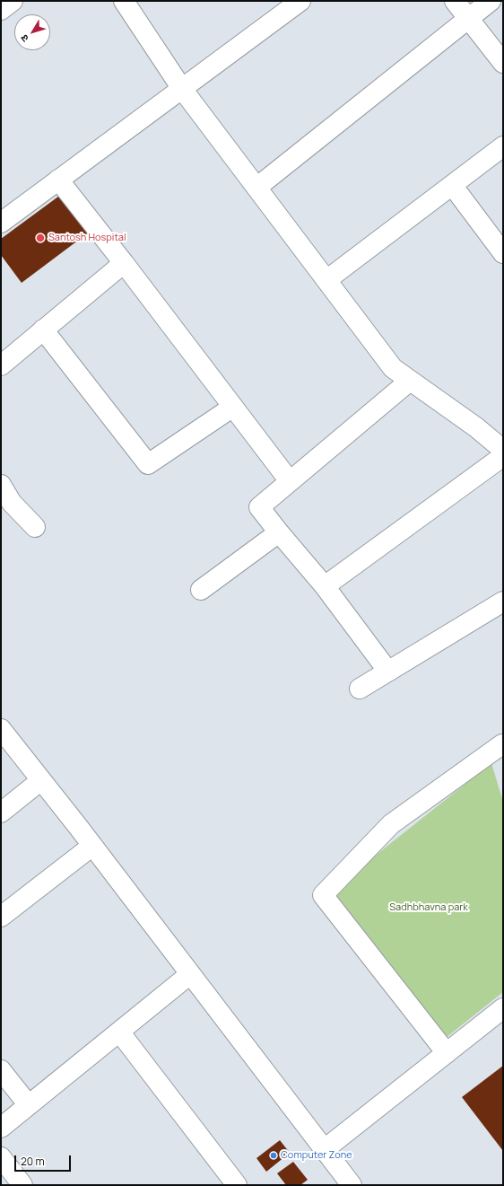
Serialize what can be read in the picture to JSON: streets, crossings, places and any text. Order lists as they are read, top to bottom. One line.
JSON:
{"parks":["Sadhbhavna park"],"places":["Santosh Hospital","Computer Zone"],"scale_bar":"20 m","north":"bottom left"}
